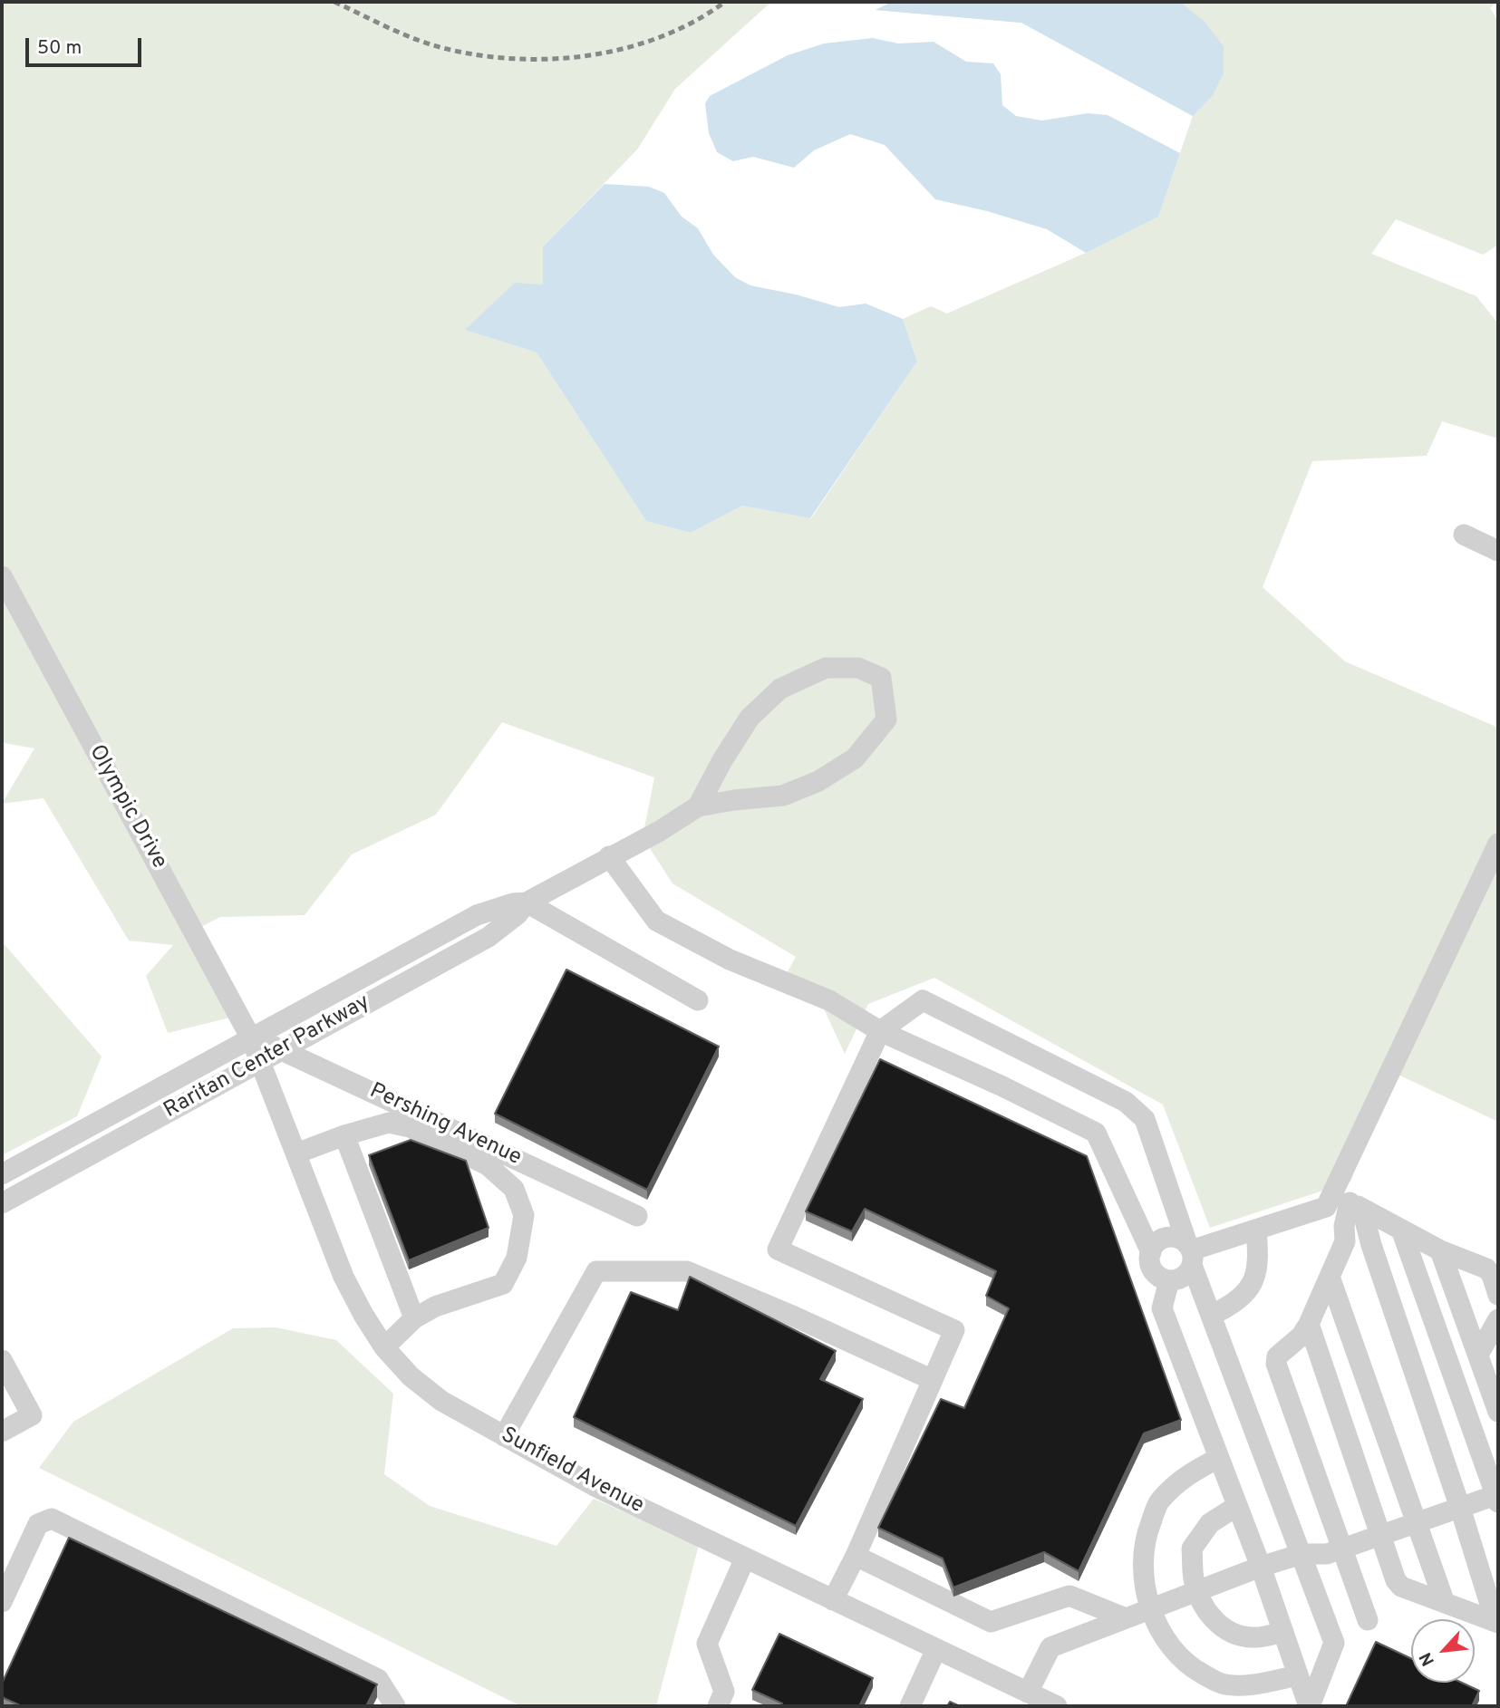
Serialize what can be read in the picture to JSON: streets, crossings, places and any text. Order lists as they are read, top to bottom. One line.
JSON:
{"streets":{"street":["Olympic Drive","Raritan Center Parkway","Pershing Avenue","Sunfield Avenue"]},"crossings":[["Olympic Drive","Raritan Center Parkway"],["Olympic Drive","Pershing Avenue"],["Olympic Drive","Sunfield Avenue"],["Raritan Center Parkway","Pershing Avenue"],["Raritan Center Parkway","Sunfield Avenue"]],"scale_bar":"50 m","north":"bottom left"}
